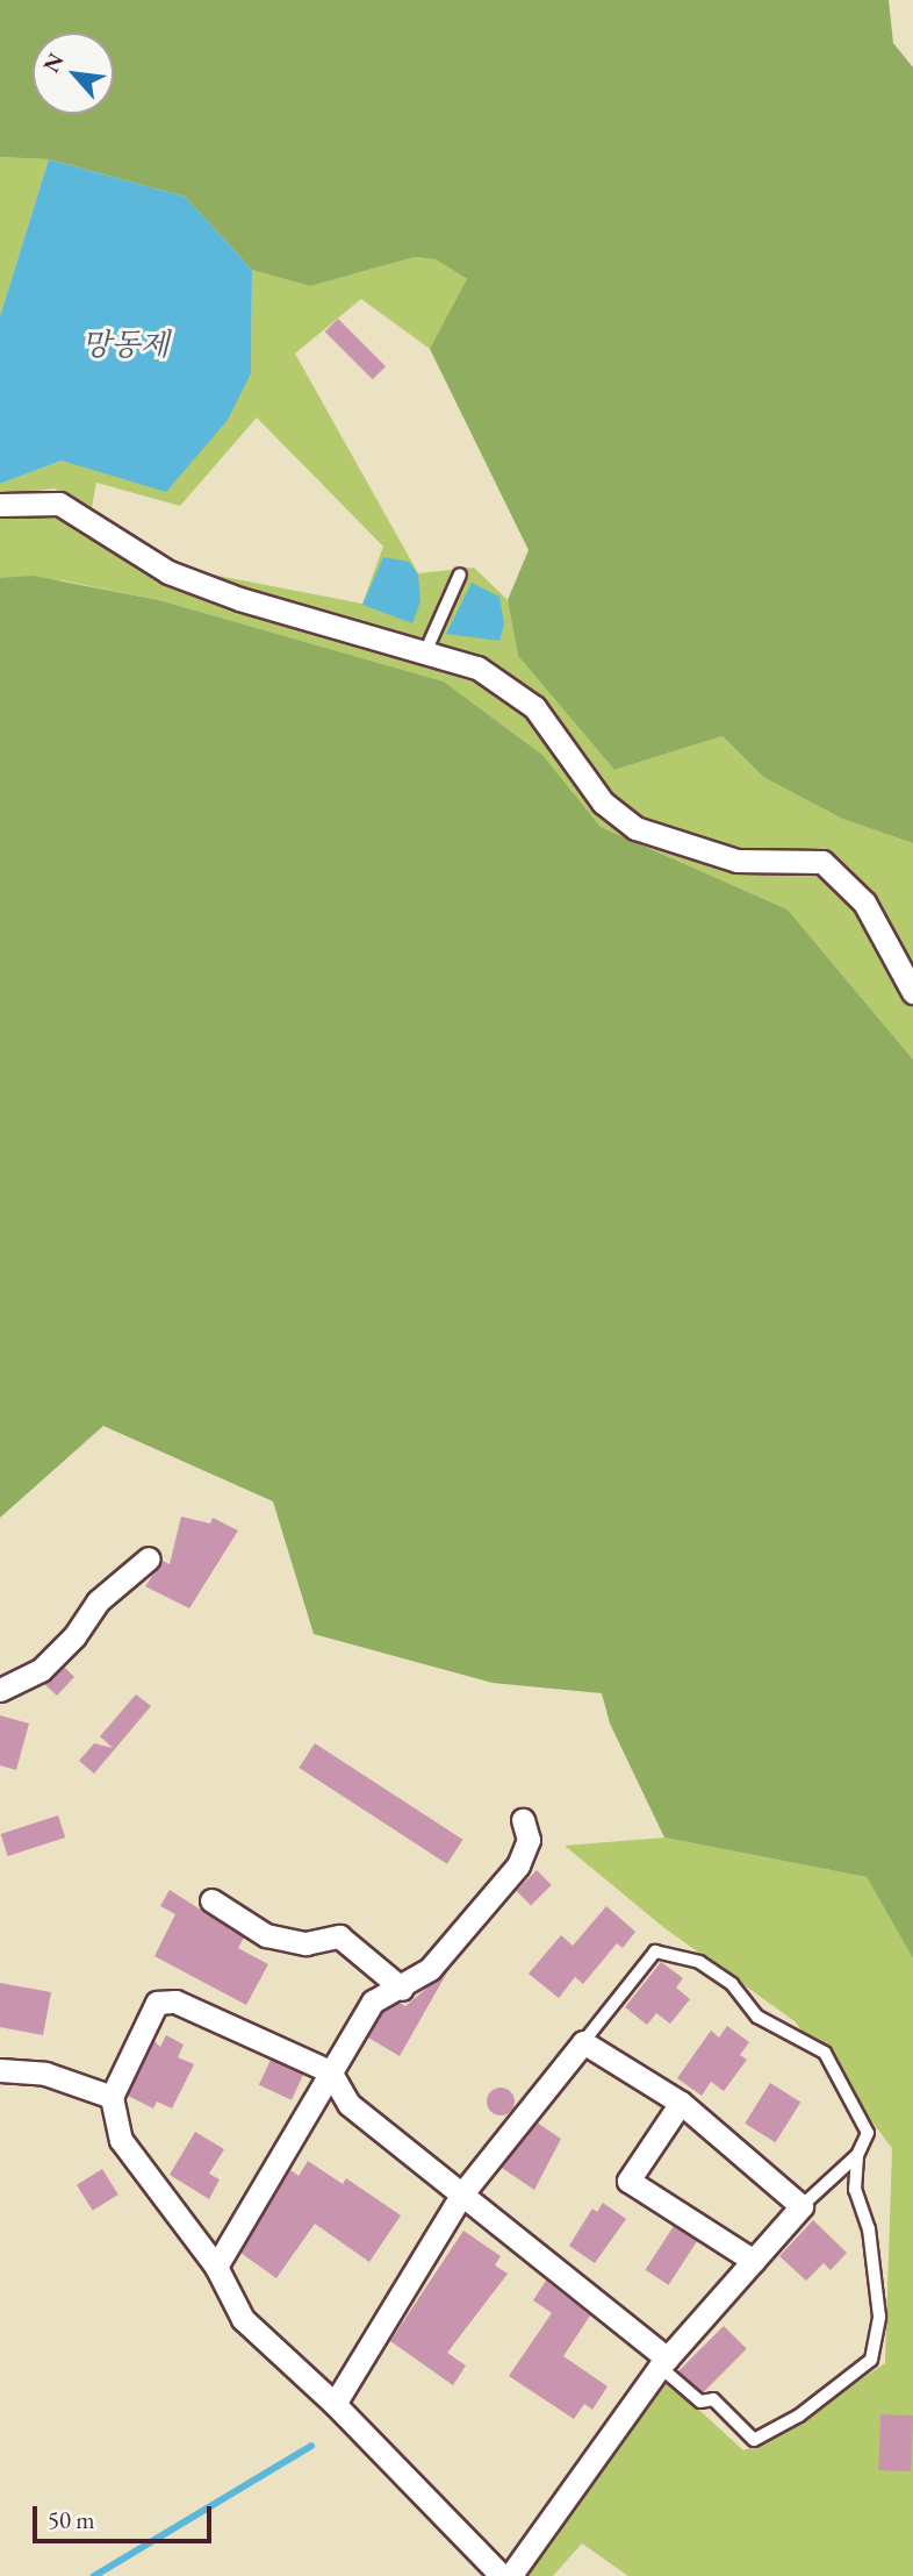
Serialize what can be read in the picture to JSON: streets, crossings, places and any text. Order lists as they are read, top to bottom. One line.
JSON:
{"water":["망동제"],"scale_bar":"50 m","north":"top left"}
